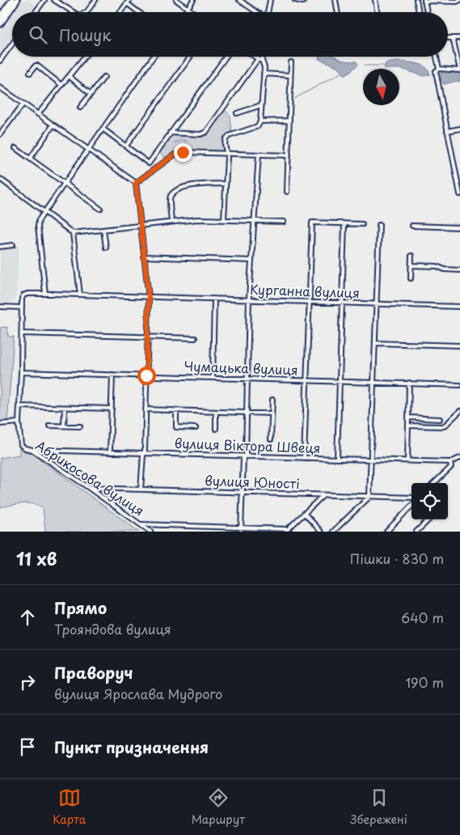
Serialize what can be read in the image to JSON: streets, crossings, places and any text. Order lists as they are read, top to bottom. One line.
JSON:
{"streets":{"street":["Курганна вулиця","Чумацька вулиця","вулиця Віктора Швеця","Абрикосова вулиця","вулиця Юності"]},"crossings":[["Курганна вулиця","Абрикосова вулиця"],["Чумацька вулиця","Абрикосова вулиця"],["вулиця Віктора Швеця","Абрикосова вулиця"],["Абрикосова вулиця","вулиця Юності"]],"north":"bottom","page":{"search":"Пошук","heading":["11 хв","Пішки · 830 m"],"list":[["Прямо","Трояндова вулиця","640 m"],["Праворуч","вулиця Ярослава Мудрого","190 m"],"Пункт призначення"],"nav":["Карта","Маршрут","Збережені"]}}
